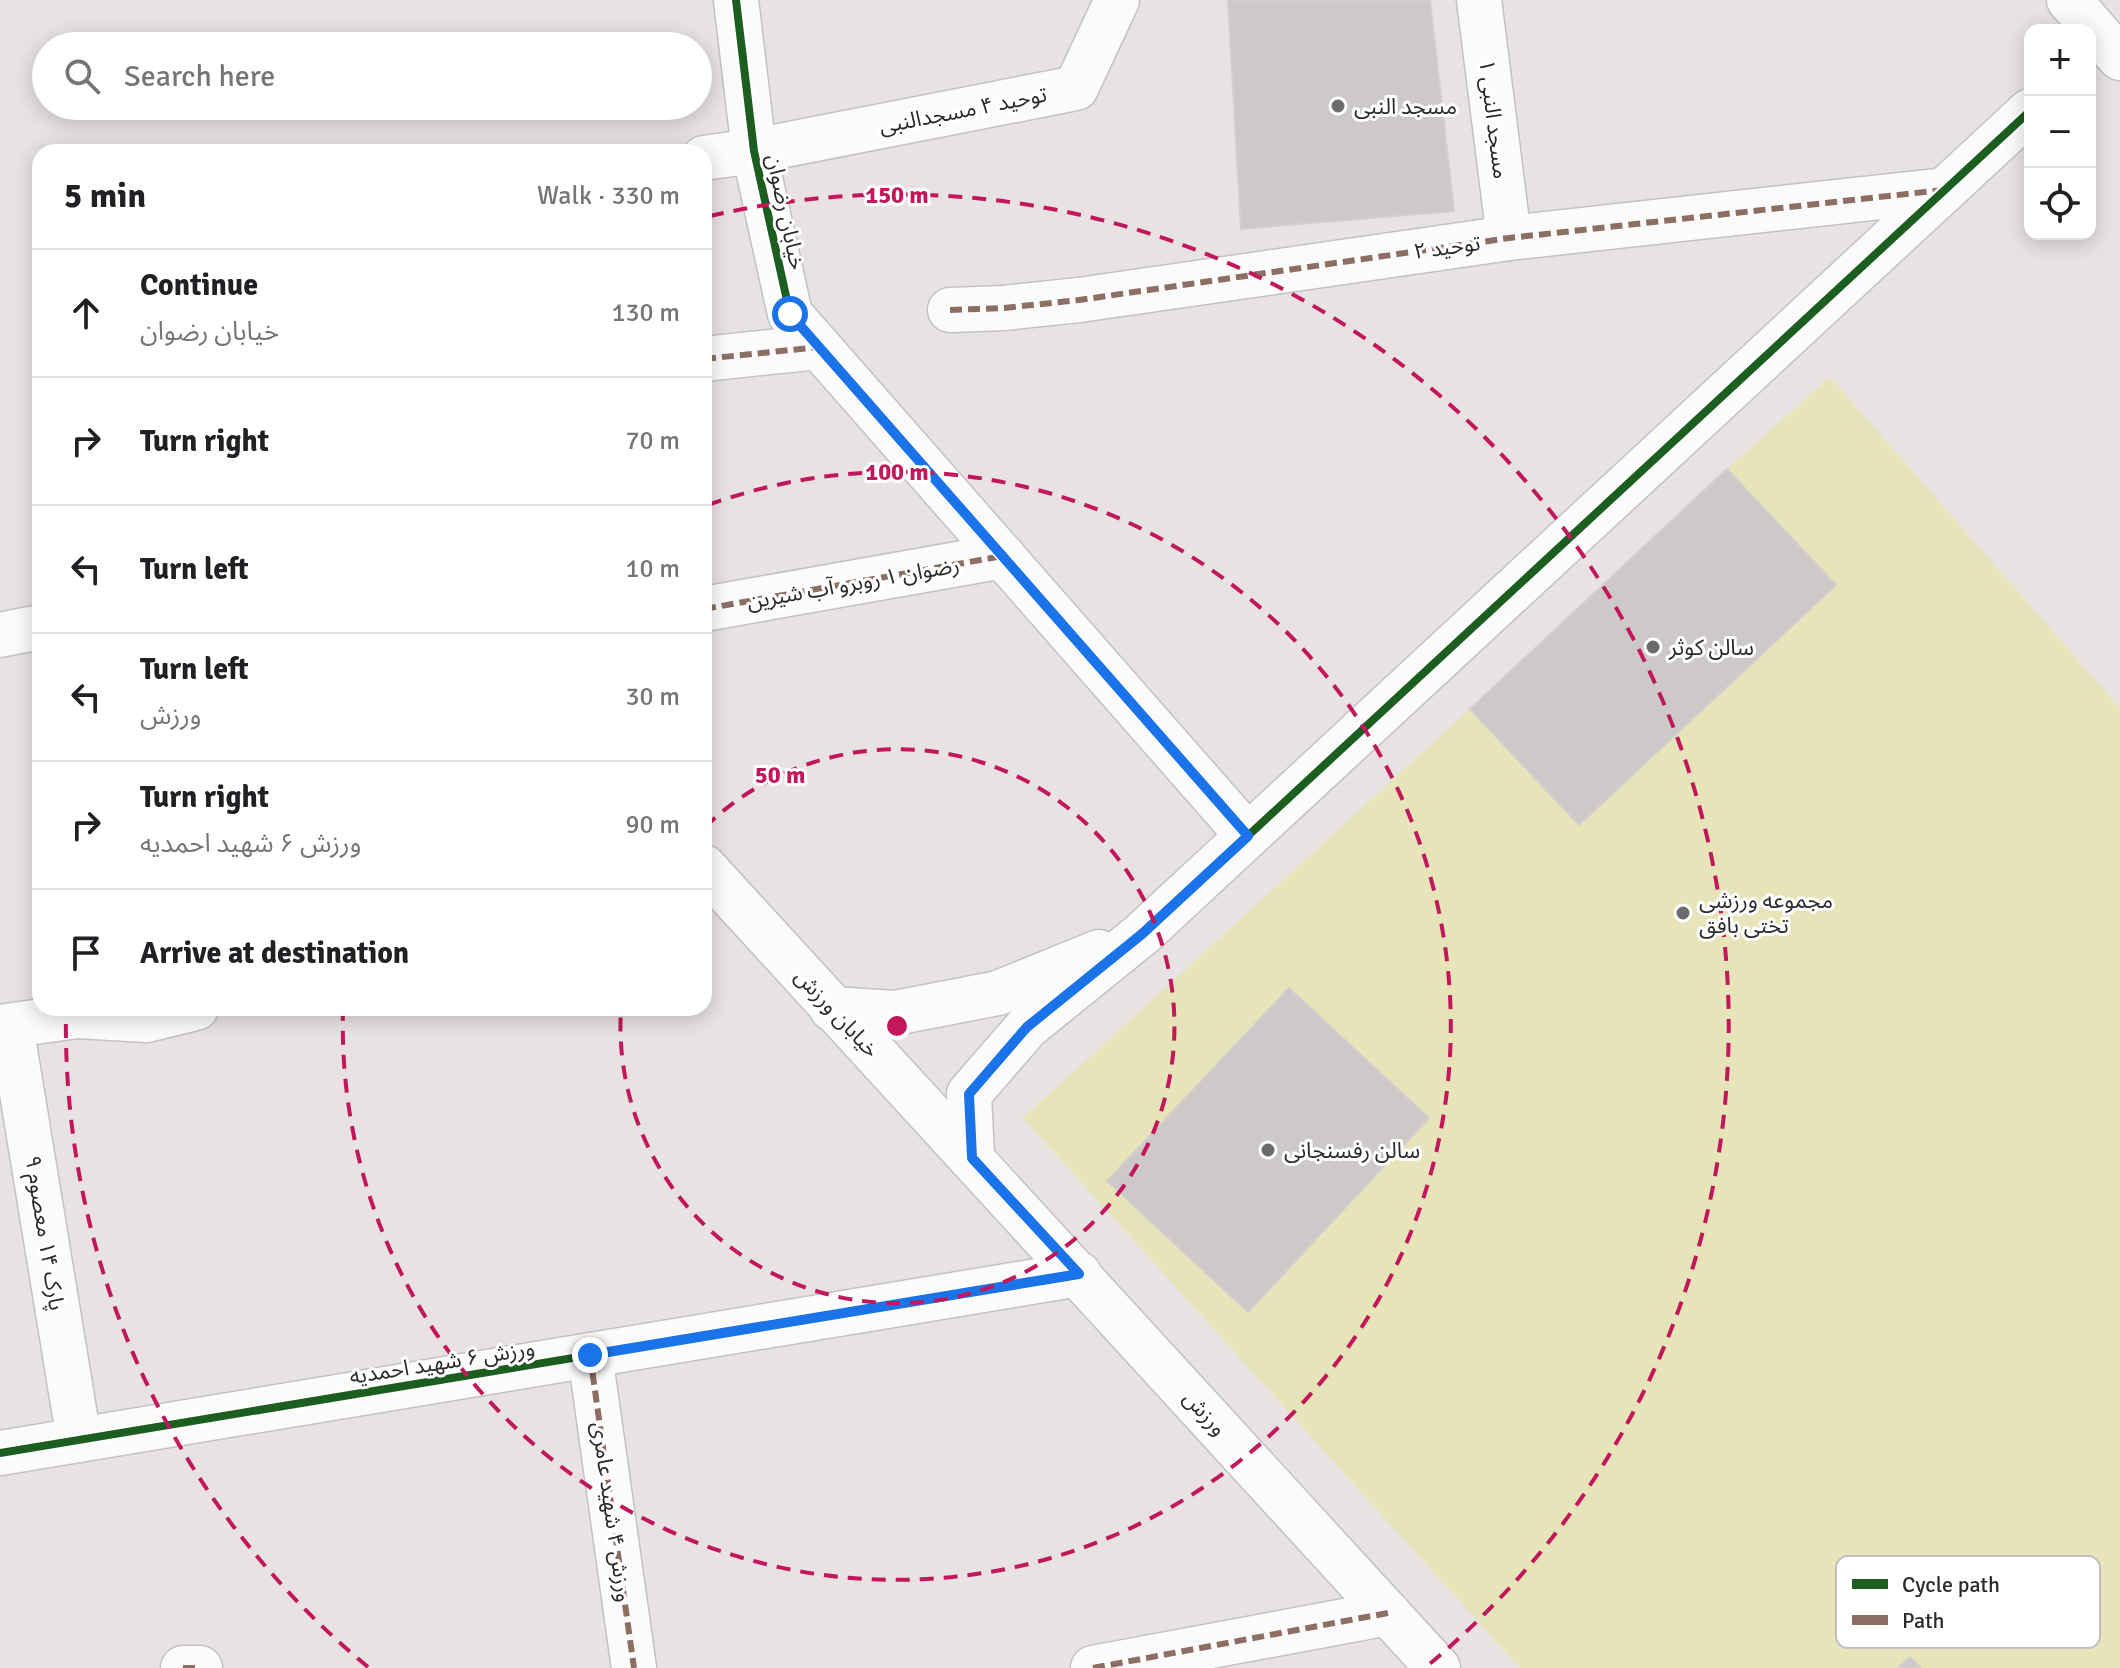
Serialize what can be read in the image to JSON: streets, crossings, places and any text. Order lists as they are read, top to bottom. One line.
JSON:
{"streets":{"street":["توحید ۴ مسجدالنبی","مسجد النبی ۱","خیابان رضوان","توحید ۲","رضوان ۱ روبرو آب شیرین","خیابان ورزش","پارک ۱۴ معصوم ۹","ورزش ۶ شهید احمدیه","ورزش","ورزش ۴ شهید عامری"]},"crossings":[["توحید ۴ مسجدالنبی","خیابان رضوان"],["مسجد النبی ۱","توحید ۲"],["خیابان رضوان","رضوان ۱ روبرو آب شیرین"],["خیابان ورزش","ورزش"],["پارک ۱۴ معصوم ۹","ورزش ۶ شهید احمدیه"],["ورزش ۶ شهید احمدیه","ورزش"],["ورزش ۶ شهید احمدیه","ورزش ۴ شهید عامری"]],"places":["مسجد النبی","سالن کوثر","مجموعه ورزشی تختی بافق","سالن رفسنجانی"],"legend":["Cycle path","Path"],"page":{"map_buttons":["+","−"],"search":"Search here","heading":["5 min","Walk · 330 m"],"list":[["Continue","خیابان رضوان","130 m"],["Turn right","70 m"],["Turn left","10 m"],["Turn left","ورزش","30 m"],["Turn right","ورزش ۶ شهید احمدیه","90 m"],"Arrive at destination"]},"rings":["150 m","100 m","50 m"]}
